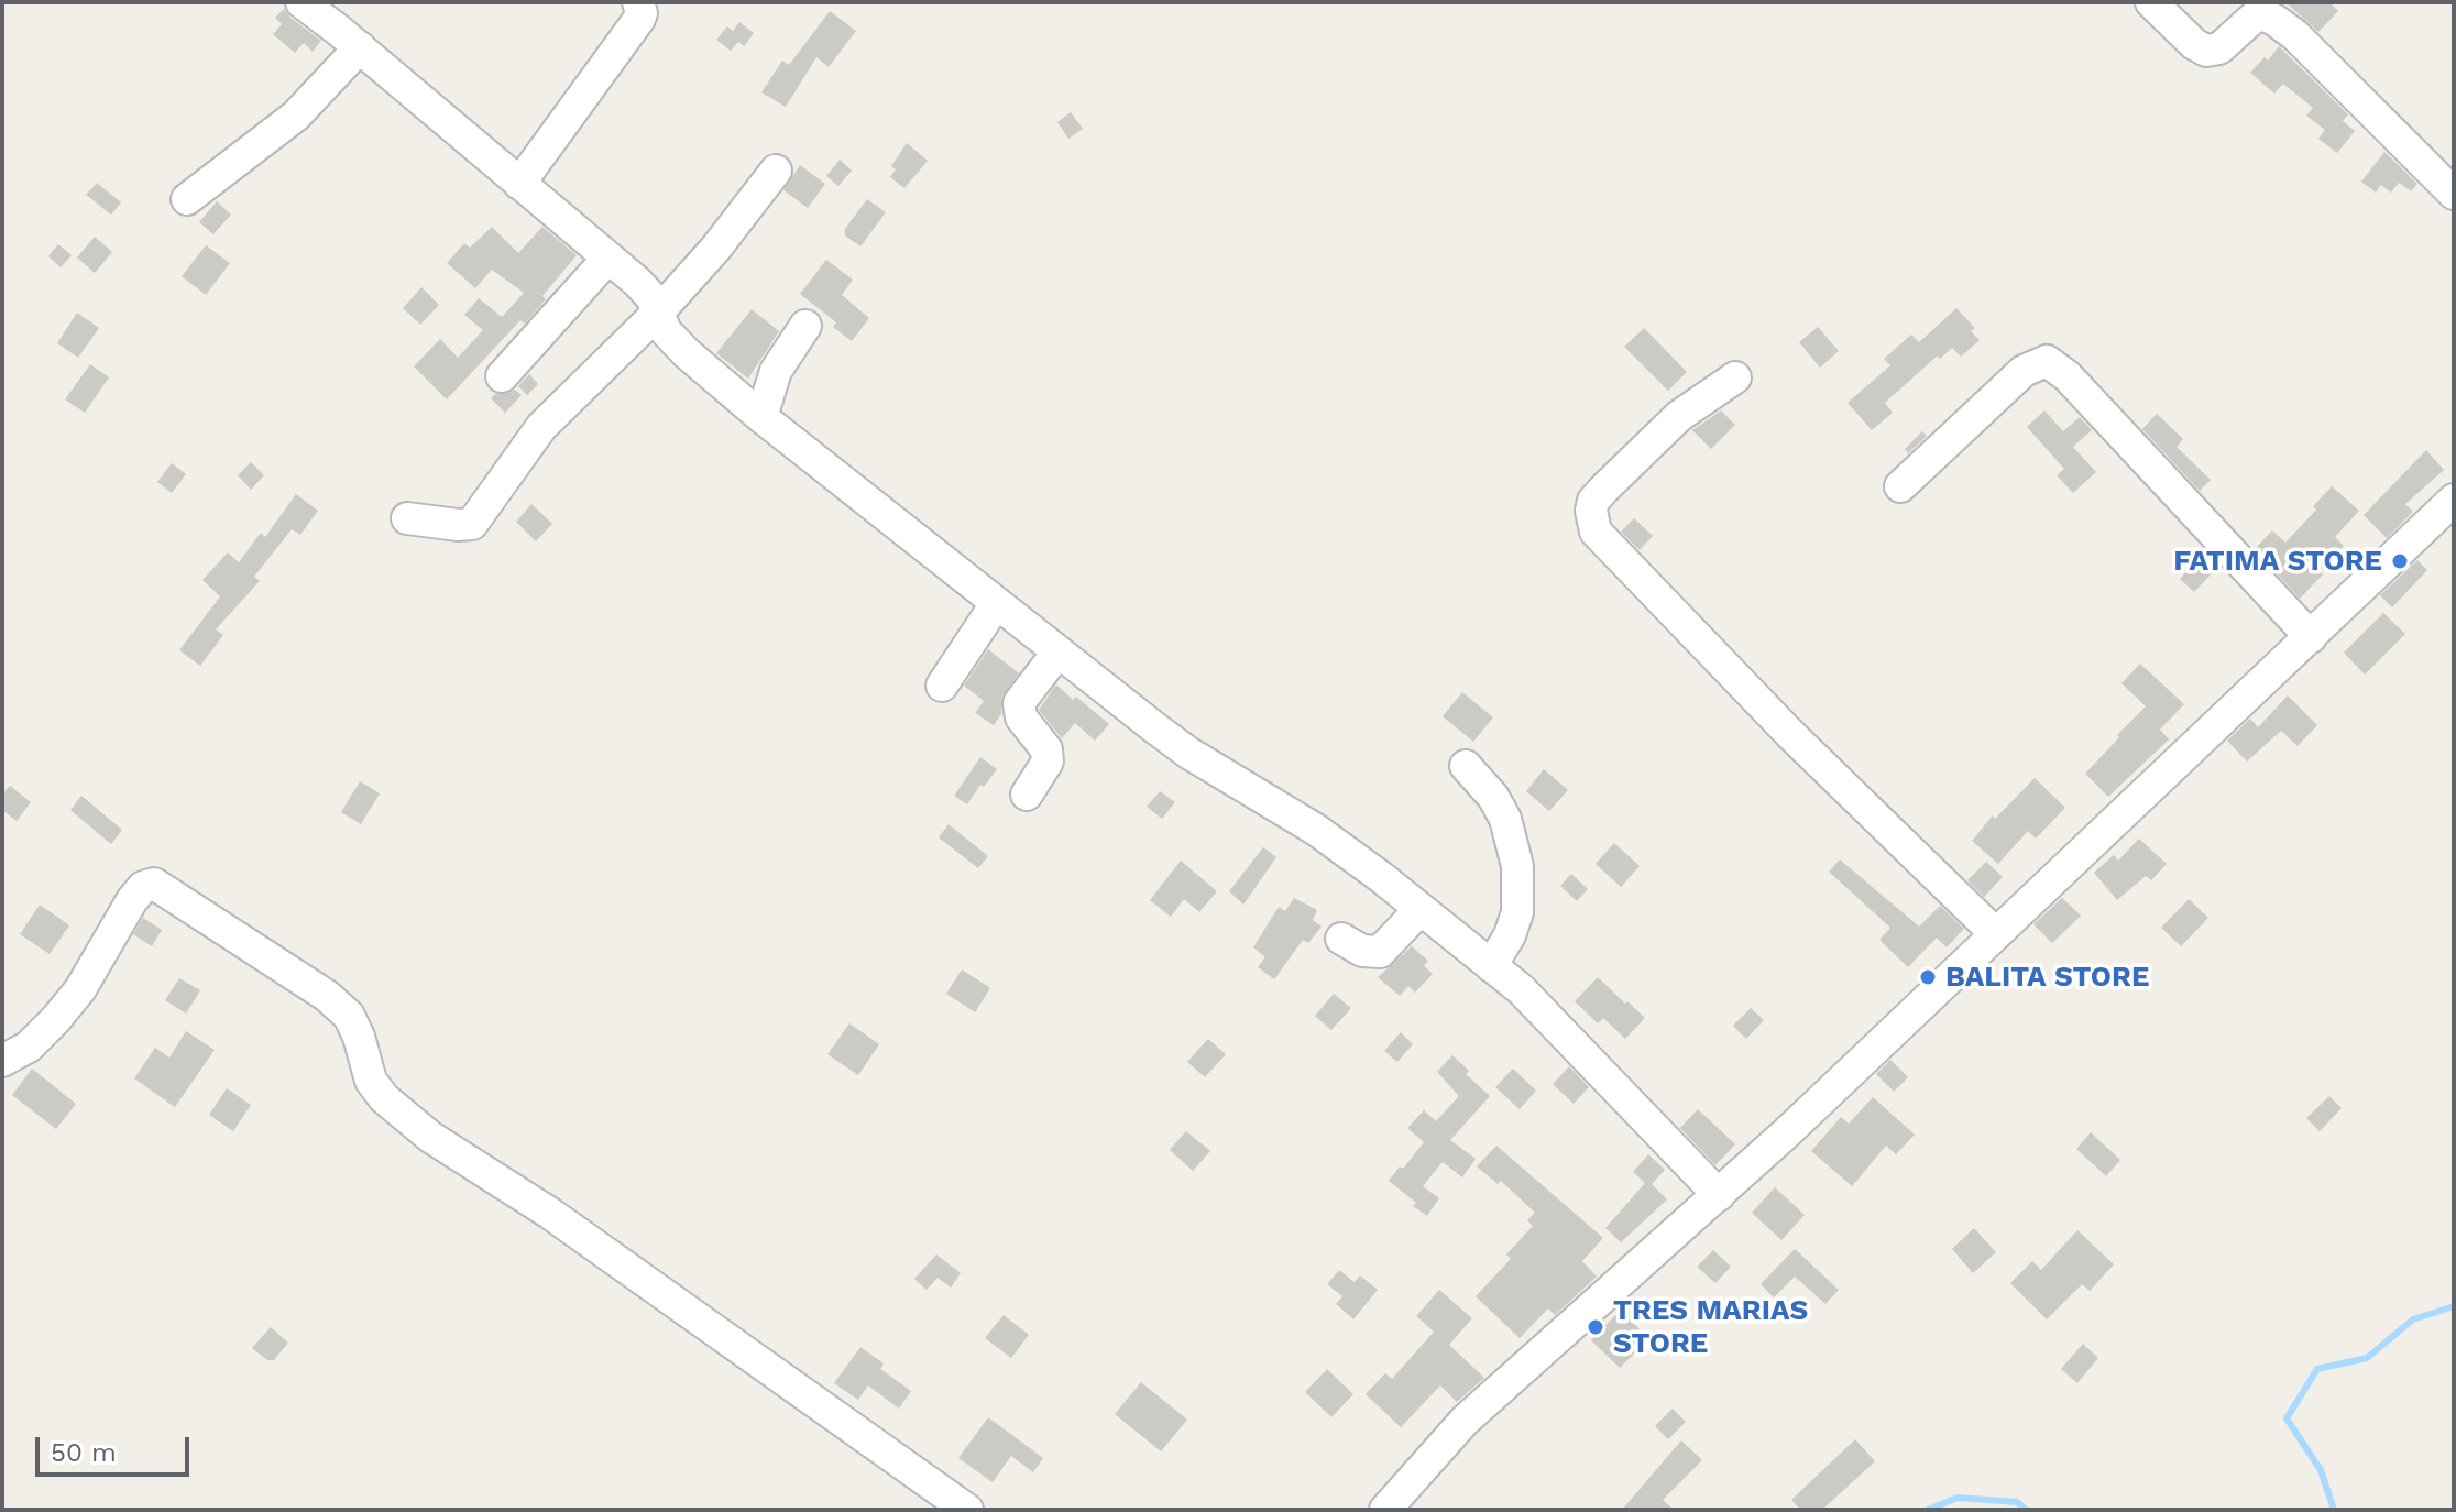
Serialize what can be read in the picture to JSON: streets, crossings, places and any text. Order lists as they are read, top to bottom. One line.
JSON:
{"places":["FATIMA STORE","BALITA STORE","TRES MARIAS STORE"],"scale_bar":"50 m"}
